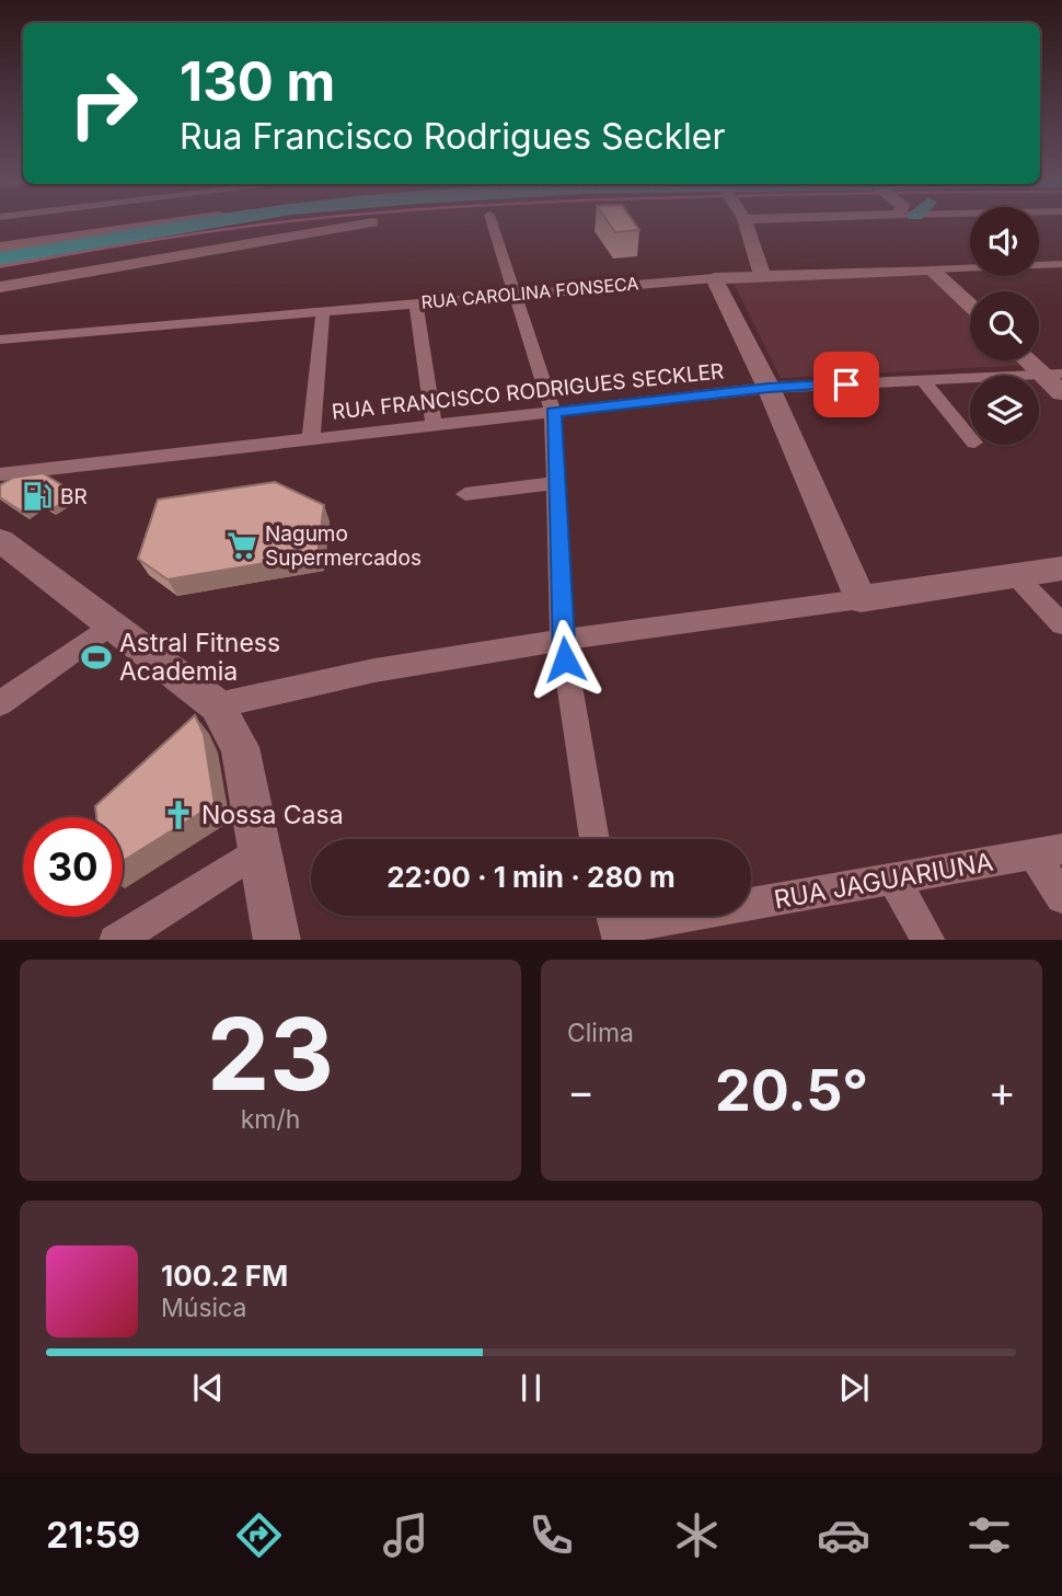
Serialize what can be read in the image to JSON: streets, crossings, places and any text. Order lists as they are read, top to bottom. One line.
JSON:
{"streets":{"street":["RUA CAROLINA FONSECA","RUA FRANCISCO RODRIGUES SECKLER","RUA JAGUARIUNA"]},"places":{"fuel station":["BR"],"supermarket":["Nagumo Supermercados"],"sports":["Astral Fitness Academia"],"church":["Nossa Casa"]},"page":{"turn":["130 m","Rua Francisco Rodrigues Seckler"],"limit":"30","trip":"22:00 · 1 min · 280 m","tile":[["23","km/h"],"Clima"],"heat":["−","20.5°","+"],"song":["100.2 FM","Música"],"tabs":"21:59"}}
